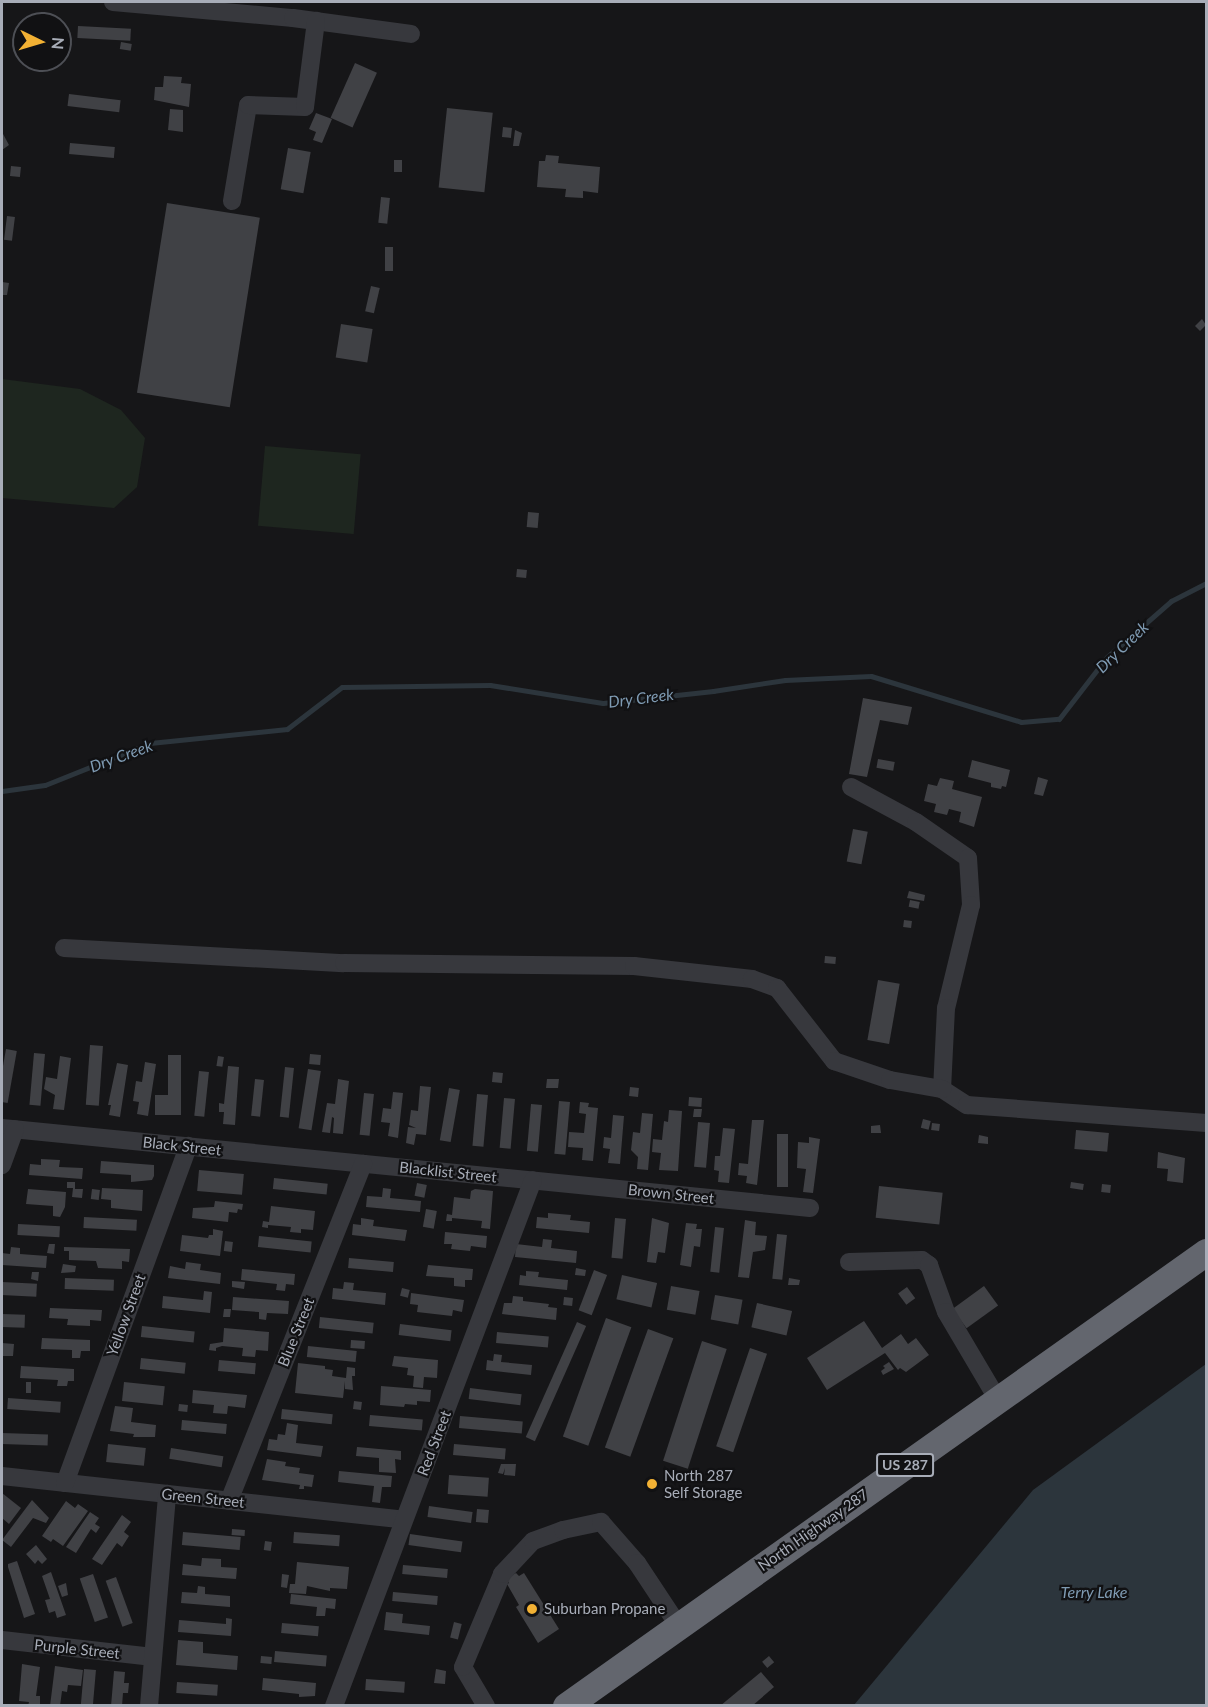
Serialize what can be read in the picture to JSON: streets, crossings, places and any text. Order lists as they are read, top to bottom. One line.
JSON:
{"streets":{"highway":["US 287","North Highway 287"],"street":["Black Street","Blacklist Street","Brown Street","Yellow Street","Blue Street","Red Street","Green Street","Purple Street"]},"crossings":[["Black Street","Blacklist Street"],["Black Street","Yellow Street"],["Black Street","Blue Street"],["Blacklist Street","Brown Street"],["Blacklist Street","Blue Street"],["Blacklist Street","Red Street"],["Brown Street","Red Street"],["Yellow Street","Green Street"],["Blue Street","Green Street"],["Red Street","Green Street"]],"water":["Dry Creek","Terry Lake"],"places":["North 287 Self Storage","Suburban Propane"],"north":"right"}
